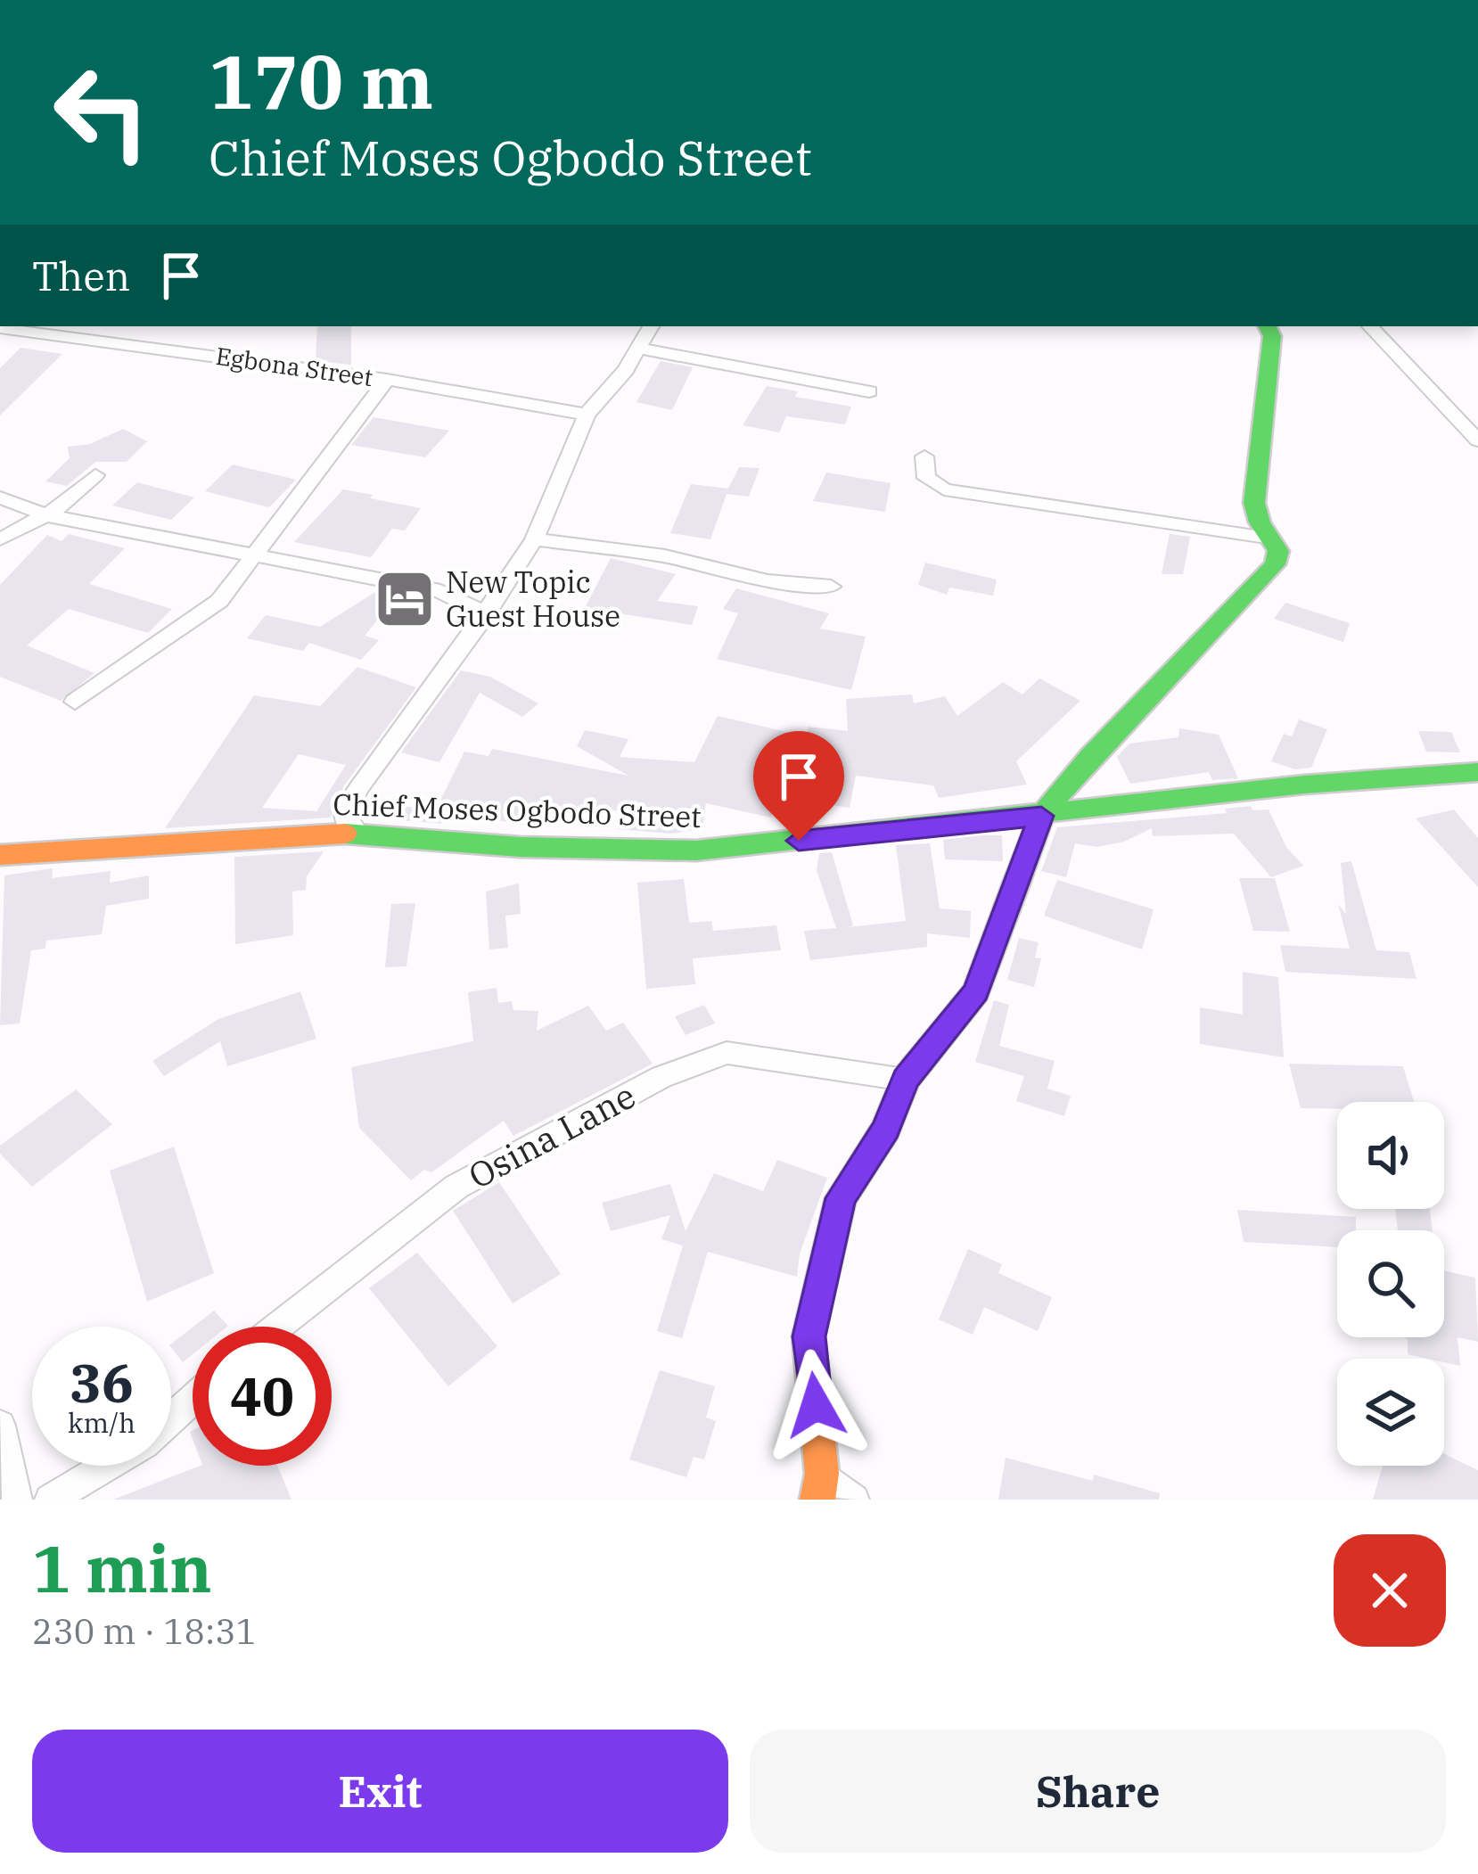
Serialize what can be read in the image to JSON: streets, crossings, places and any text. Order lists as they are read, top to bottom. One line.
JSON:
{"streets":{"street":["Egbona Street","Chief Moses Ogbodo Street","Osina Lane"]},"places":{"hotel":["New Topic Guest House"]},"page":{"turn":["170 m","Chief Moses Ogbodo Street"],"then":"Then","speed":"36 km/h","limit":"40","heading":["1 min","230 m · 18:31"],"buttons":["Exit","Share"]}}
